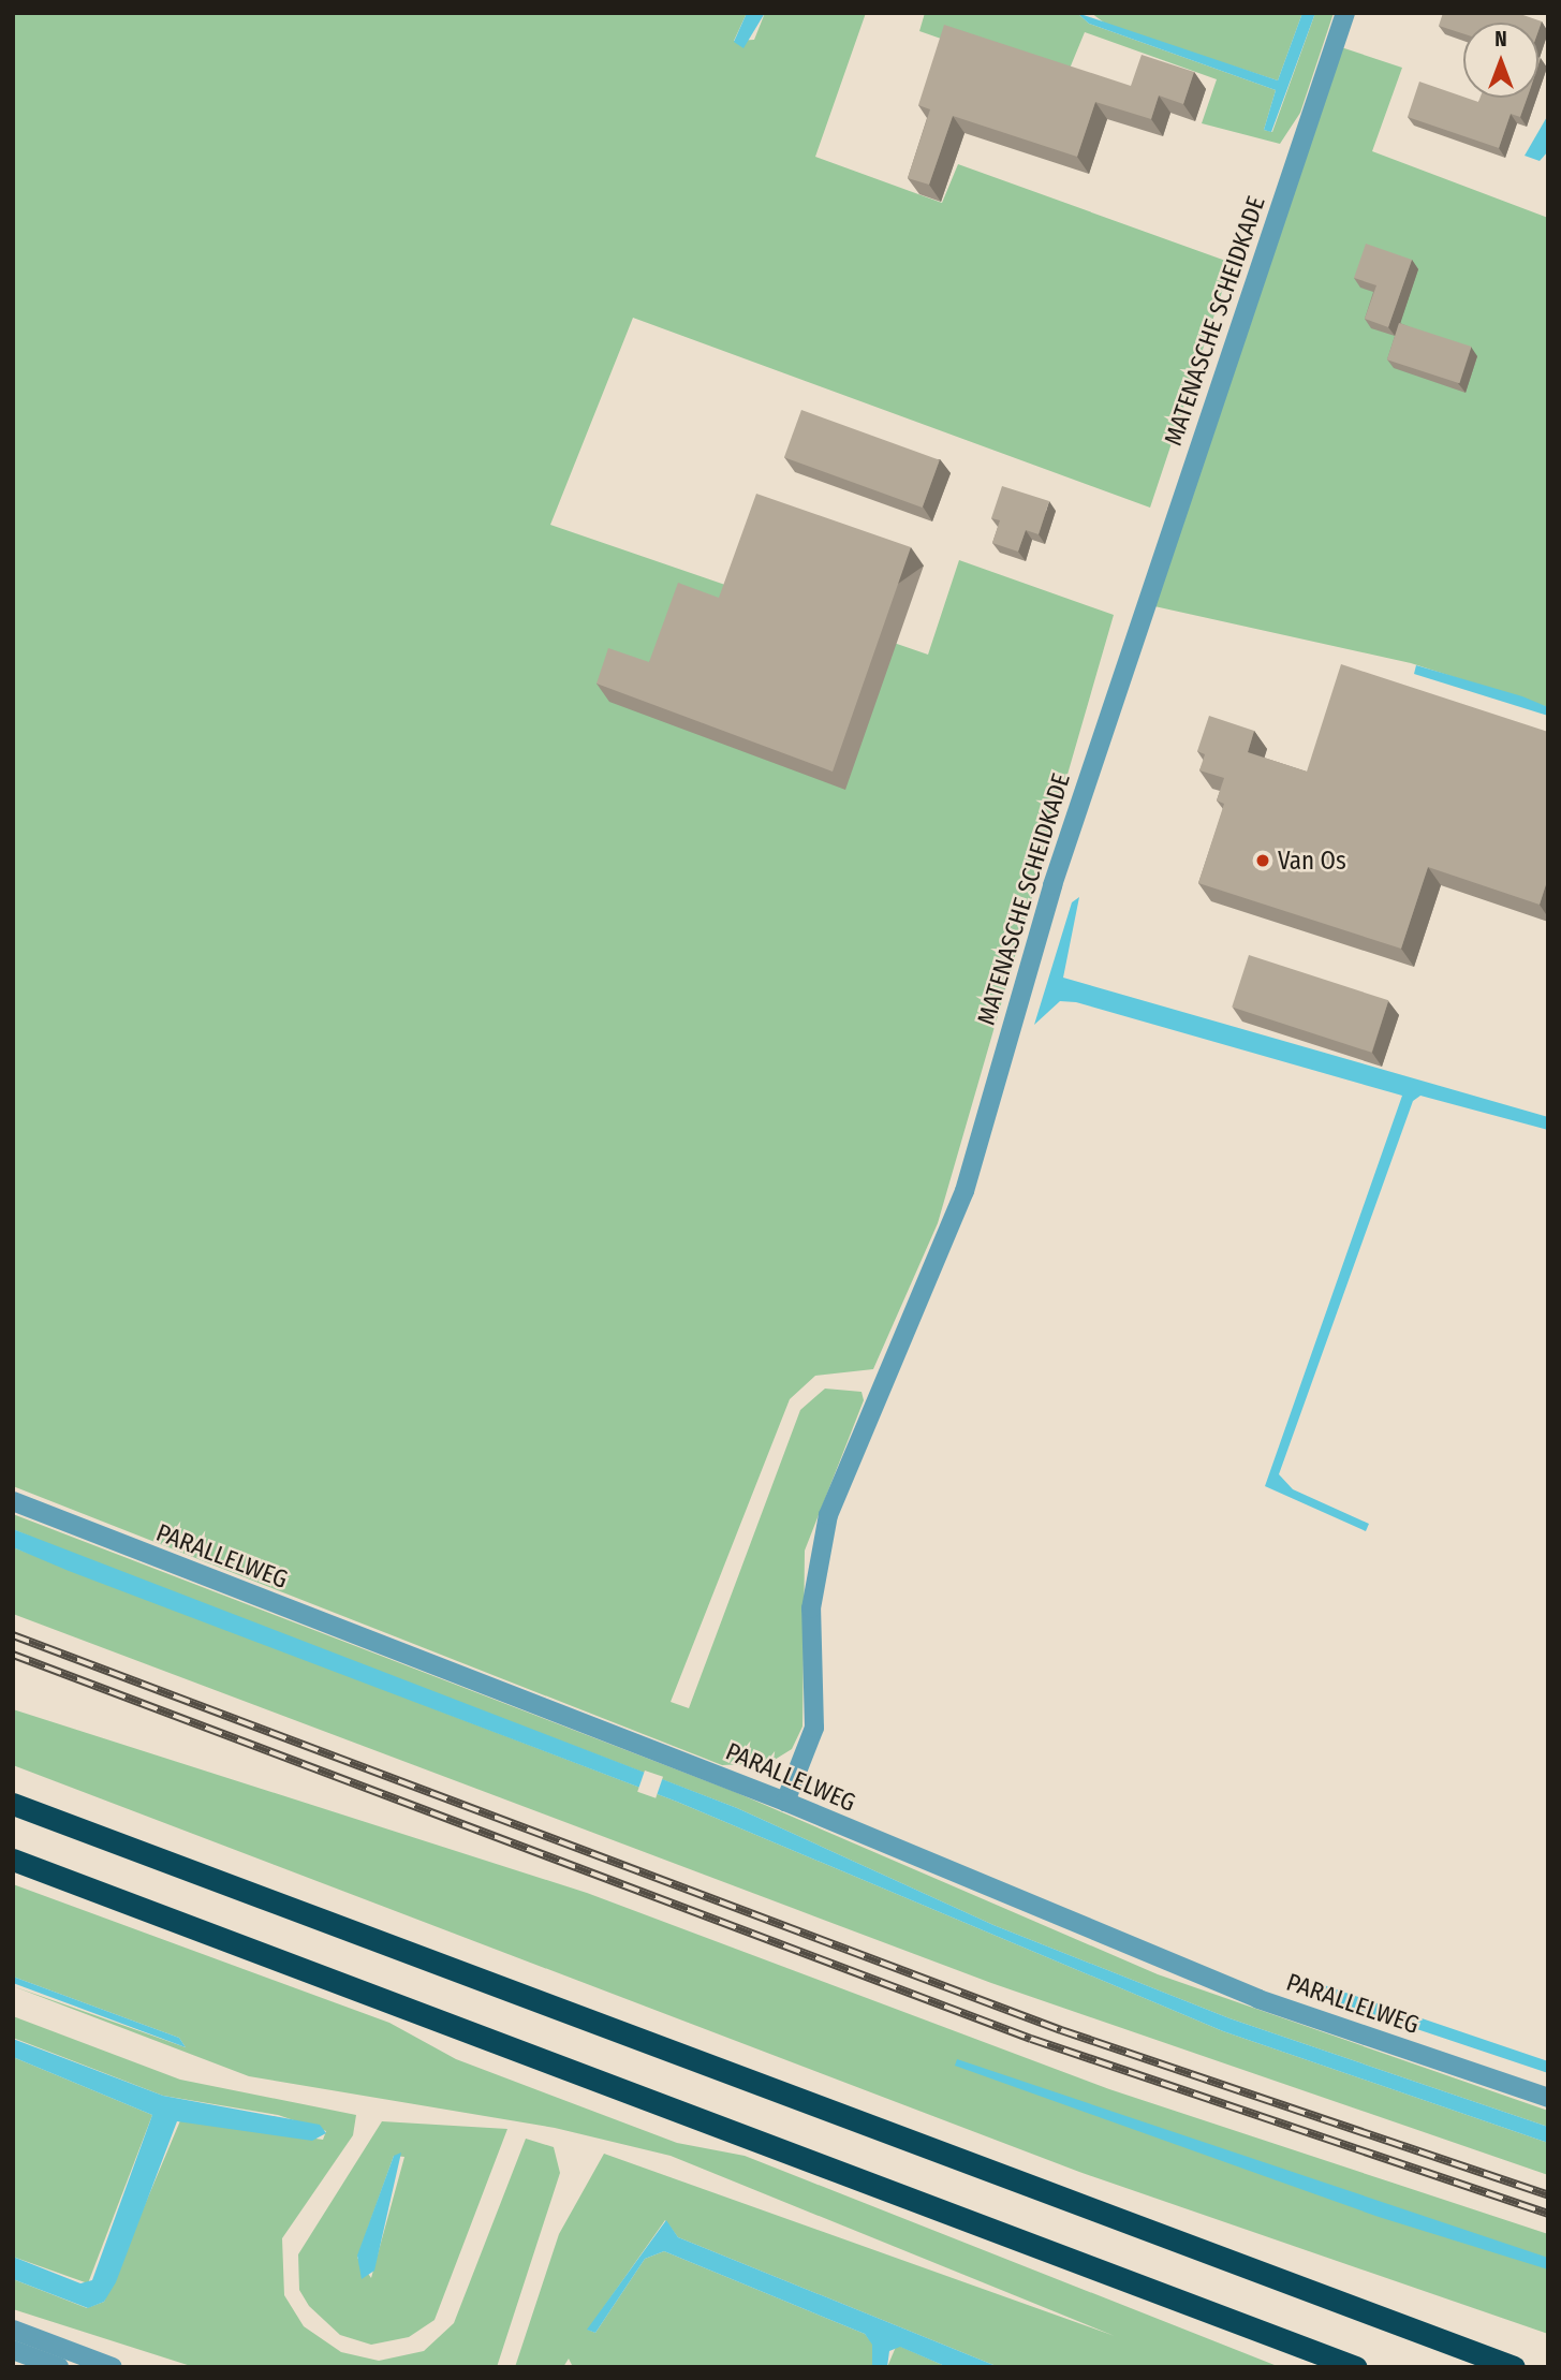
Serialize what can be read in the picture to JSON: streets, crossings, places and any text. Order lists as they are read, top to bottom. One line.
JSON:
{"streets":{"street":["MATENASCHE SCHEIDKADE","PARALLELWEG"]},"crossings":[["MATENASCHE SCHEIDKADE","PARALLELWEG"]],"places":["Van Os"],"north":"top"}
